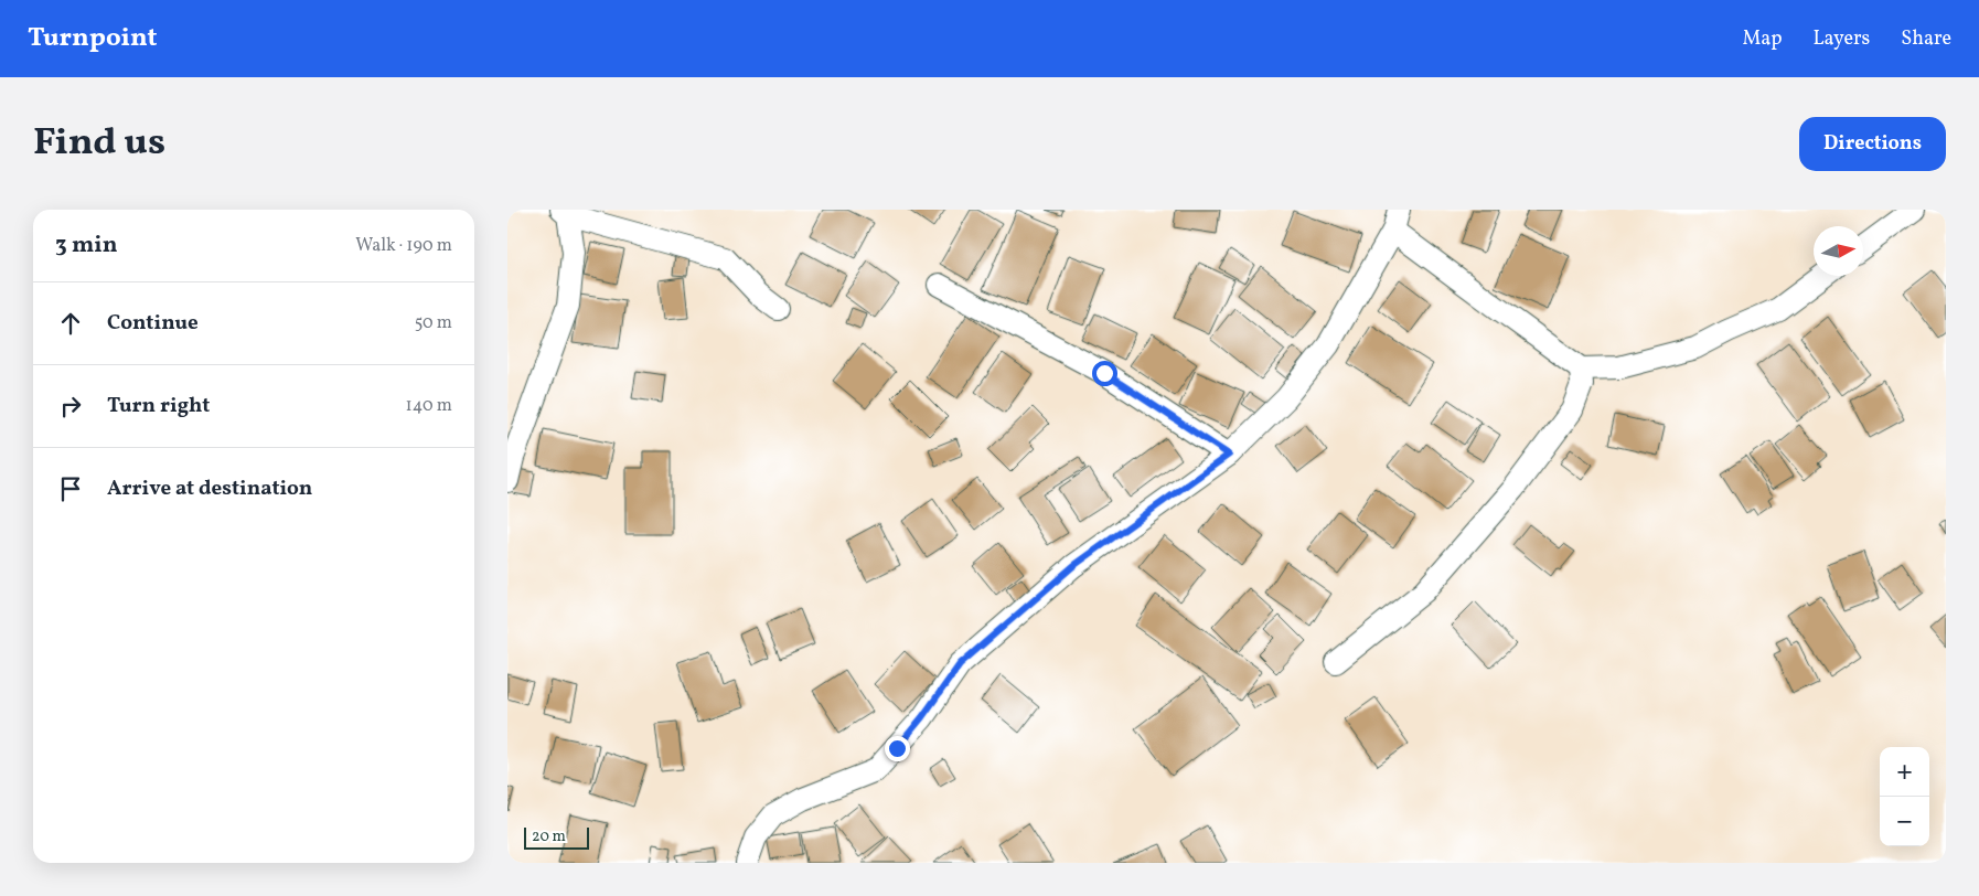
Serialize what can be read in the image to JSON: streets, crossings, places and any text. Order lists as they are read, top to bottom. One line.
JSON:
{"scale_bar":"20 m","north":"right","page":{"header":"Turnpoint","nav":["Map","Layers","Share"],"title":"Find us","buttons":"Directions","heading":["3 min","Walk · 190 m"],"list":[["Continue","50 m"],["Turn right","140 m"],"Arrive at destination"],"map_buttons":["+","−"],"scale":"20 m"}}
